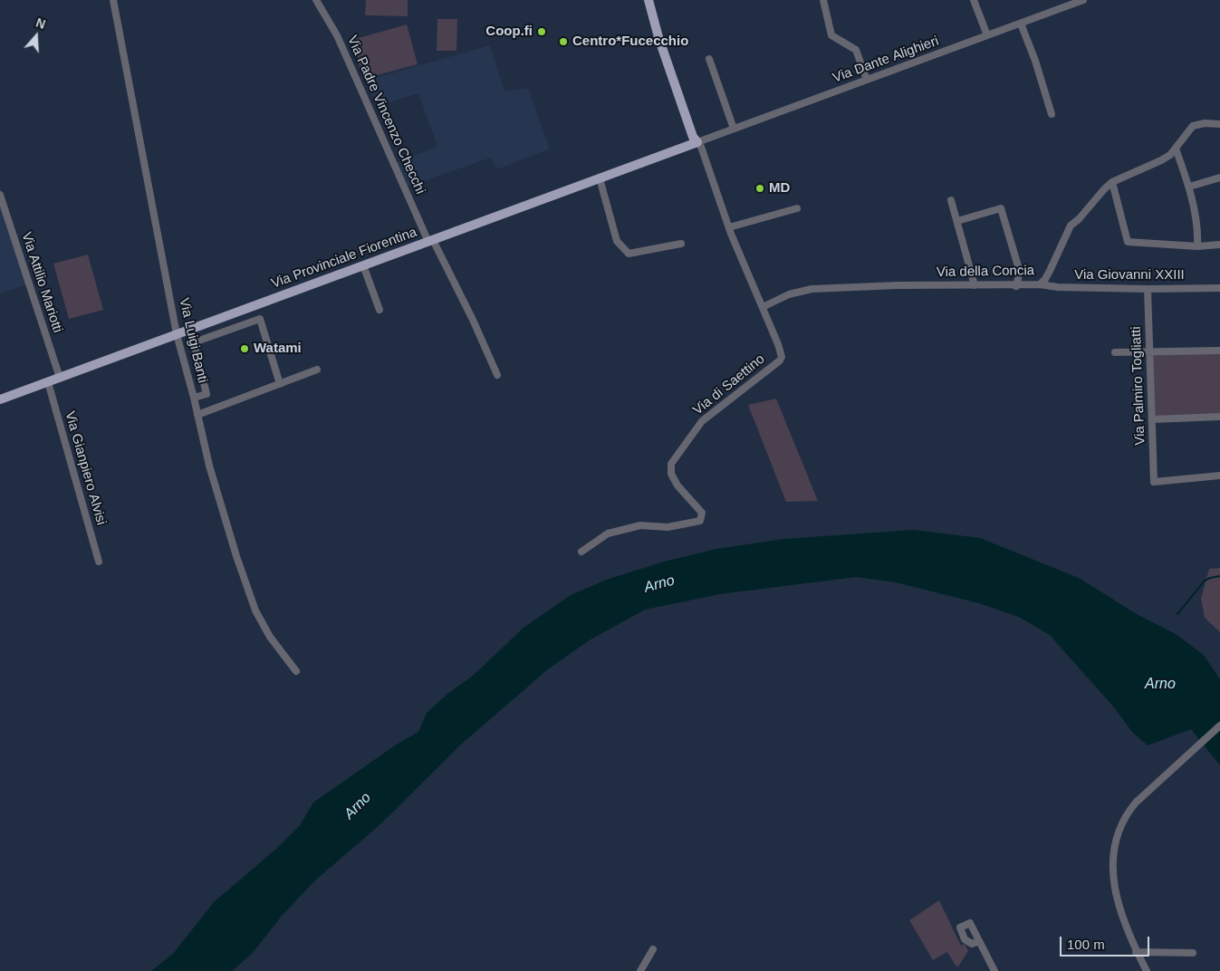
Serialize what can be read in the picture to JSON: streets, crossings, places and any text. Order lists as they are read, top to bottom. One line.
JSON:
{"streets":{"main road":["Via Provinciale Fiorentina"],"street":["Via Dante Alighieri","Via Padre Vincenzo Checchi","Via della Concia","Via Giovanni XXIII","Via Attilio Mariotti","Via Luigi Banti","Via di Saettino","Via Palmiro Togliatti","Via Gianpiero Alvisi"]},"crossings":[["Via Dante Alighieri","Via Provinciale Fiorentina"],["Via Dante Alighieri","Via di Saettino"],["Via Padre Vincenzo Checchi","Via Provinciale Fiorentina"],["Via Provinciale Fiorentina","Via Attilio Mariotti"],["Via Provinciale Fiorentina","Via Luigi Banti"],["Via Provinciale Fiorentina","Via di Saettino"],["Via Provinciale Fiorentina","Via Gianpiero Alvisi"],["Via della Concia","Via Giovanni XXIII"],["Via della Concia","Via di Saettino"],["Via Giovanni XXIII","Via Palmiro Togliatti"]],"water":["Arno"],"places":["Coop.fi","Centro*Fucecchio","MD","Watami"],"scale_bar":"100 m","north":"top"}
